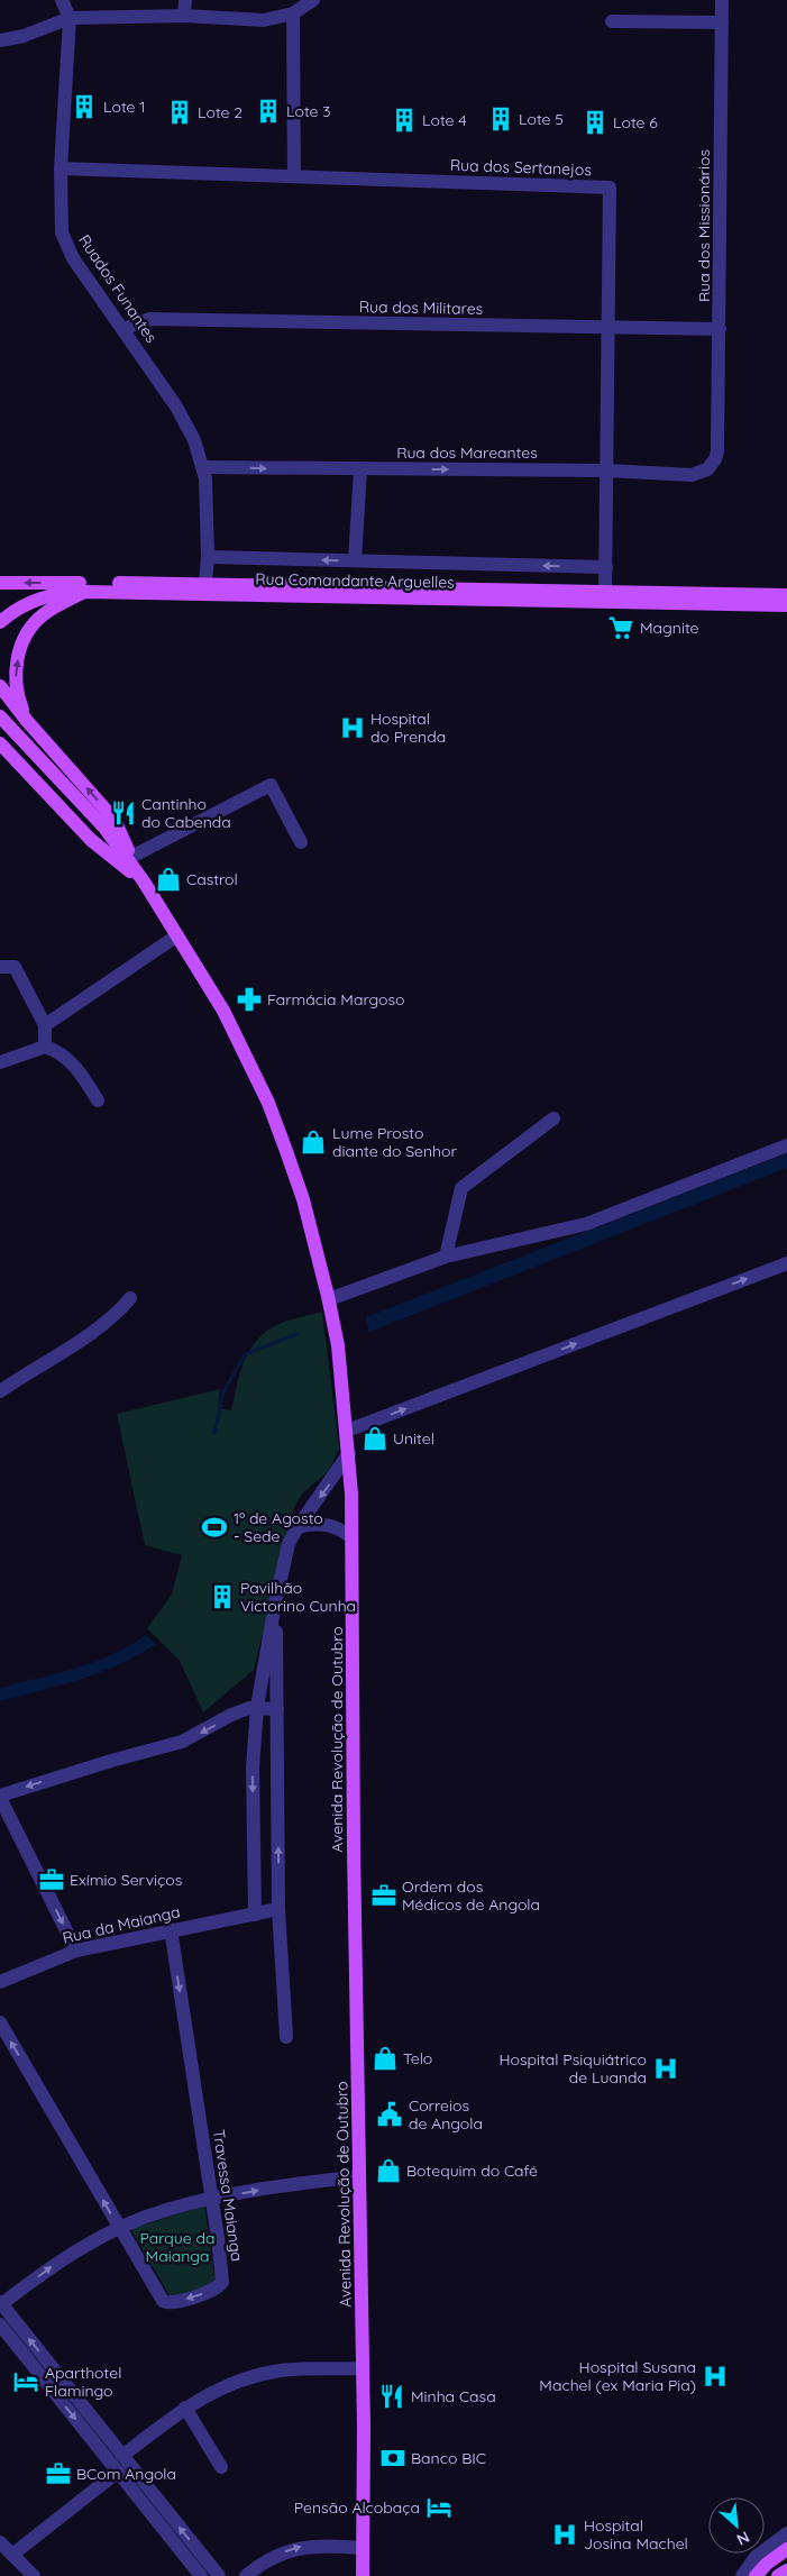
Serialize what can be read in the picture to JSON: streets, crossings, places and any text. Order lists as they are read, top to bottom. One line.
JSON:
{"streets":{"main road":["Rua Comandante Arguelles","Avenida Revolução de Outubro"],"street":["Rua dos Sertanejos","Rua dos Missionários","Ruados Funantes","Rua dos Militares","Rua dos Mareantes","Rua da Maianga","Travessa Maianga"]},"crossings":[["Rua dos Sertanejos","Ruados Funantes"],["Rua dos Sertanejos","Rua dos Militares"],["Rua dos Sertanejos","Rua dos Mareantes"],["Rua dos Sertanejos","Rua Comandante Arguelles"],["Rua dos Missionários","Rua dos Militares"],["Rua dos Missionários","Rua dos Mareantes"],["Ruados Funantes","Rua dos Militares"],["Ruados Funantes","Rua dos Mareantes"],["Ruados Funantes","Rua Comandante Arguelles"],["Rua da Maianga","Travessa Maianga"]],"parks":["Parque da Maianga"],"places":{"building":["Lote 1","Lote 3","Lote 2","Lote 5","Lote 4","Lote 6","Pavilhão Victorino Cunha"],"supermarket":["Magnite"],"hospital":["Hospital do Prenda","Hospital Psiquiátrico de Luanda","Hospital Susana Machel (ex Maria Pia)","Hospital Josina Machel"],"restaurant":["Cantinho do Cabenda","Minha Casa"],"shop":["Castrol","Lume Prosto diante do Senhor","Unitel","Telo","Botequim do Café"],"pharmacy":["Farmácia Margoso"],"sports":["1º de Agosto - Sede"],"office":["Exímio Serviços","Ordem dos Médicos de Angola","BCom Angola"],"public building":["Correios de Angola"],"hotel":["Aparthotel Flamingo","Pensão Alcobaça"],"bank":["Banco BIC"]},"north":"bottom right"}
